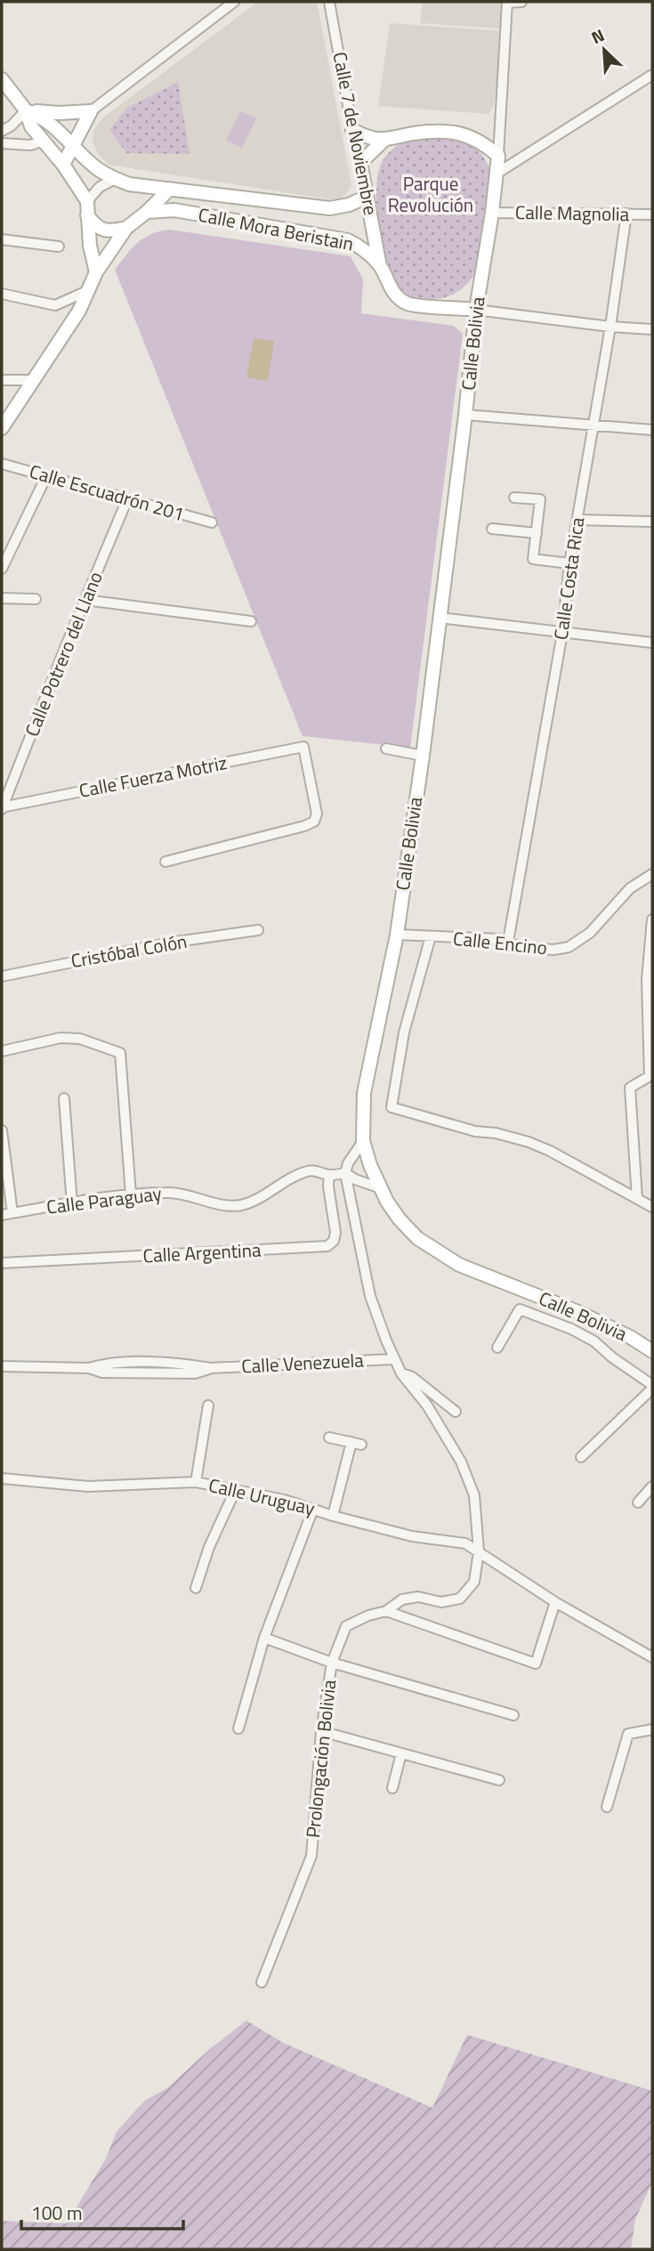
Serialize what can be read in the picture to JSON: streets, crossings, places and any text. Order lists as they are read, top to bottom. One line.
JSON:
{"streets":{"main road":["Calle 7 de Noviembre","Calle Mora Beristain","Calle Bolivia"],"street":["Calle Magnolia","Calle Escuadrón 201","Calle Costa Rica","Calle Potrero del Llano","Calle Fuerza Motriz","Calle Encino","Cristóbal Colón","Calle Paraguay","Calle Argentina","Calle Venezuela","Calle Uruguay","Prolongación Bolivia"]},"crossings":[["Calle 7 de Noviembre","Calle Magnolia"],["Calle 7 de Noviembre","Calle Mora Beristain"],["Calle 7 de Noviembre","Calle Bolivia"],["Calle Magnolia","Calle Mora Beristain"],["Calle Magnolia","Calle Bolivia"],["Calle Magnolia","Calle Costa Rica"],["Calle Mora Beristain","Calle Bolivia"],["Calle Bolivia","Calle Encino"],["Calle Escuadrón 201","Calle Potrero del Llano"],["Calle Costa Rica","Calle Encino"],["Calle Potrero del Llano","Calle Fuerza Motriz"],["Calle Paraguay","Calle Argentina"],["Calle Paraguay","Prolongación Bolivia"],["Calle Venezuela","Prolongación Bolivia"],["Calle Uruguay","Prolongación Bolivia"]],"parks":["Parque Revolución"],"scale_bar":"100 m","north":"top left"}
